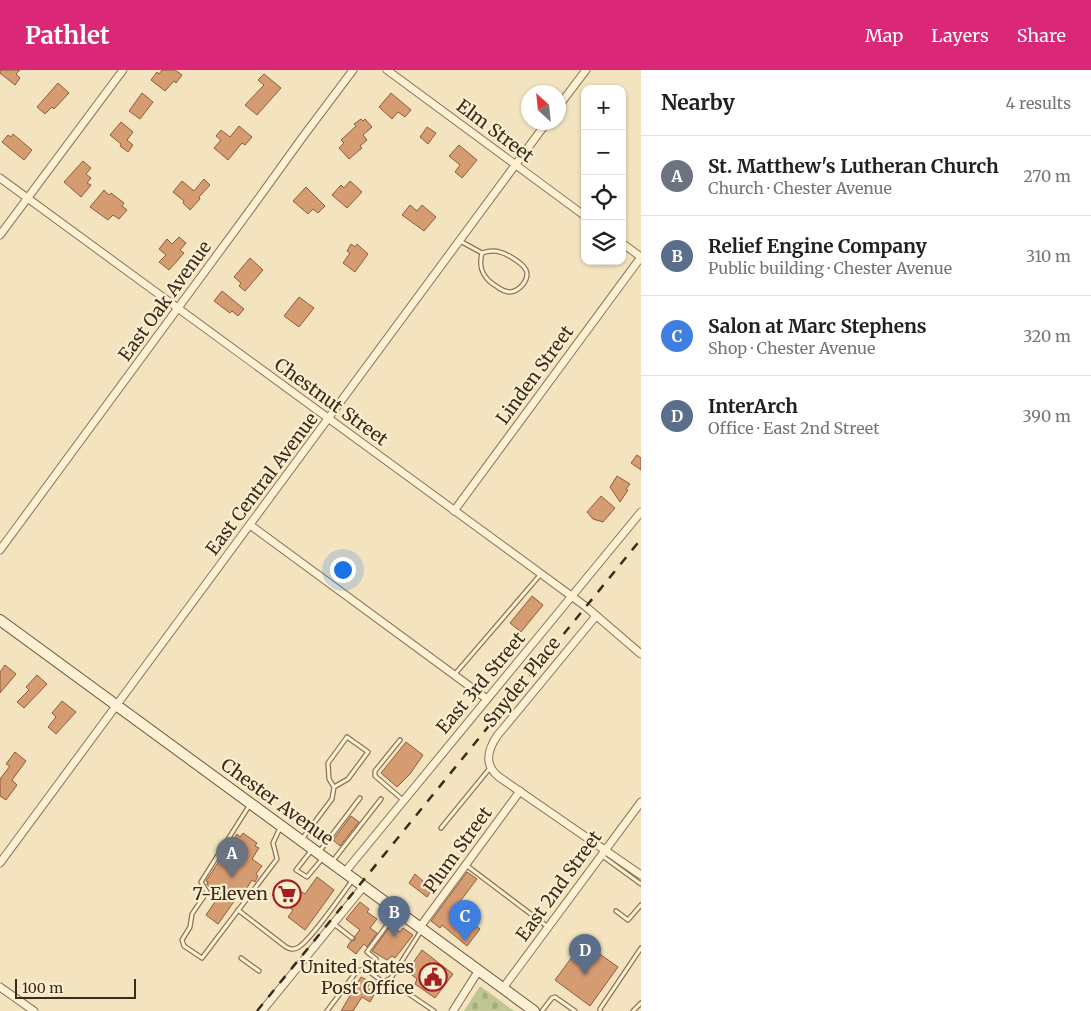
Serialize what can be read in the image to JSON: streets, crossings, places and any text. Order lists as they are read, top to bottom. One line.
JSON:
{"streets":{"main road":["Chester Avenue"],"street":["Elm Street","East Oak Avenue","Linden Street","Chestnut Street","East Central Avenue","Snyder Place","East 3rd Street","Plum Street","East 2nd Street"]},"crossings":[["Elm Street","East Central Avenue"],["East Oak Avenue","Chestnut Street"],["Linden Street","Chestnut Street"],["Chestnut Street","East Central Avenue"],["Chestnut Street","Snyder Place"],["Chestnut Street","East 3rd Street"],["East Central Avenue","Chester Avenue"],["East 3rd Street","Chester Avenue"],["Chester Avenue","Plum Street"],["Chester Avenue","East 2nd Street"]],"places":{"supermarket":["7-Eleven"],"public building":["United States Post Office"]},"scale_bar":"100 m","north":"top left","page":{"header":"Pathlet","nav":["Map","Layers","Share"],"heading":["Nearby","4 results"],"map_buttons":["+","−"],"list":[{"mark":"A","name":"St. Matthew's Lutheran Church","note":"Church · Chester Avenue","value":"270 m"},{"mark":"B","name":"Relief Engine Company","note":"Public building · Chester Avenue","value":"310 m"},{"mark":"C","name":"Salon at Marc Stephens","note":"Shop · Chester Avenue","value":"320 m"},{"mark":"D","name":"InterArch","note":"Office · East 2nd Street","value":"390 m"}],"pins":["A","B","C","D"],"scale":"100 m"}}
